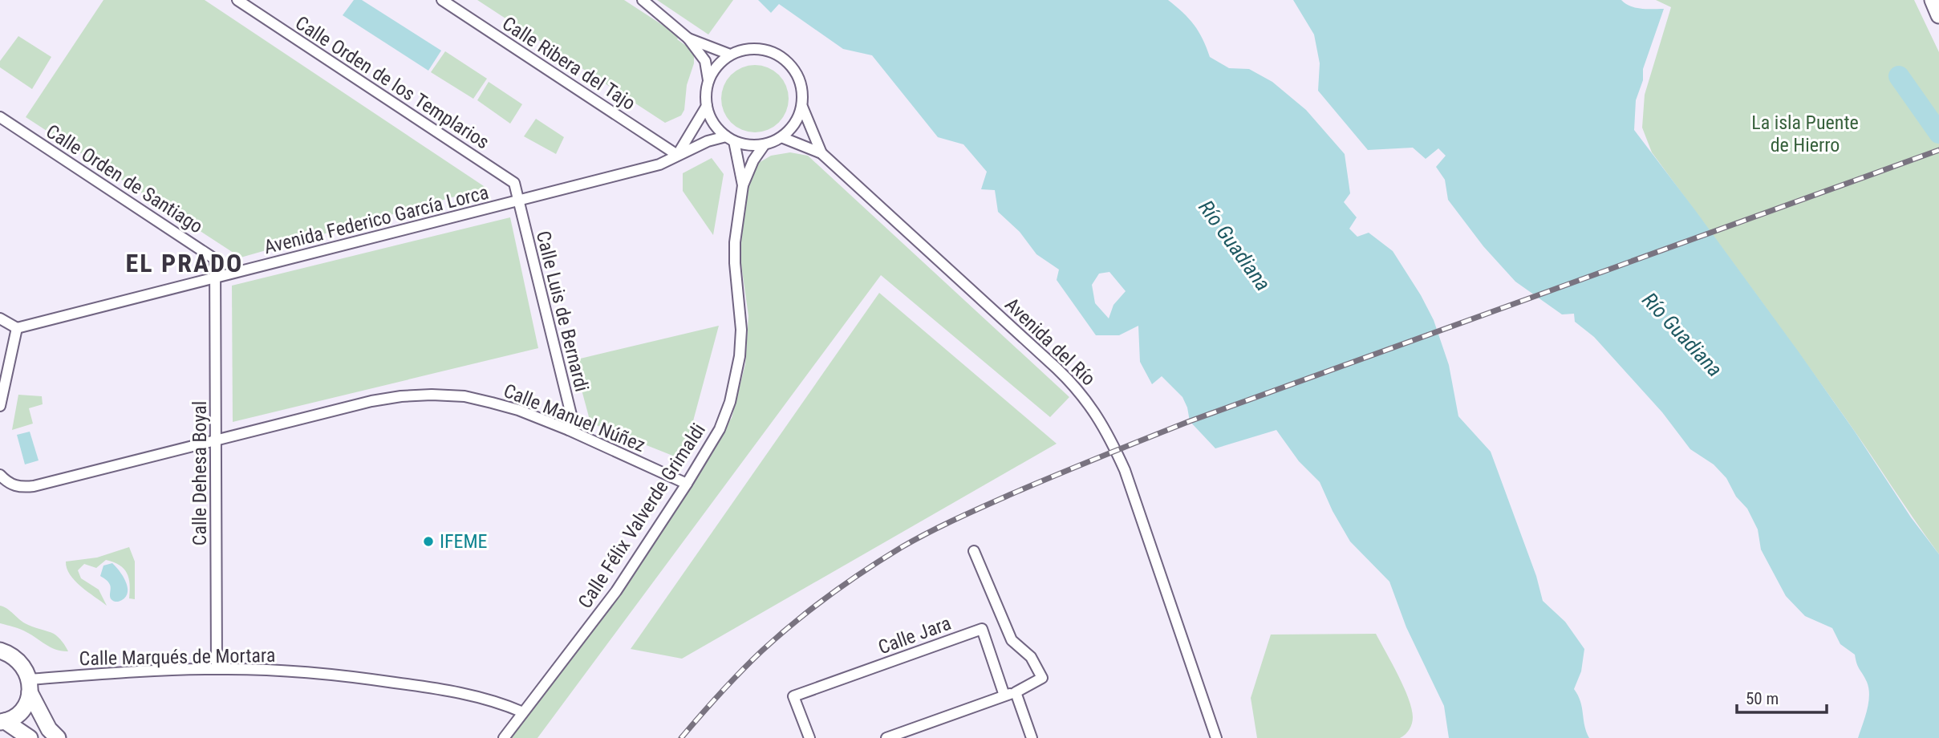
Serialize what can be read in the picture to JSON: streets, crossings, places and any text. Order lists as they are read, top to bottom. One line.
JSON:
{"streets":{"street":["Calle Ribera del Tajo","Calle Orden de los Templarios","Calle Orden de Santiago","Avenida Federico García Lorca","Calle Luis de Bernardi","Avenida del Río","Calle Manuel Núñez","Calle Dehesa Boyal","Calle Félix Valverde Grimaldi","Calle Jara","Calle Marqués de Mortara"]},"crossings":[["Calle Ribera del Tajo","Avenida Federico García Lorca"],["Calle Orden de los Templarios","Avenida Federico García Lorca"],["Calle Orden de los Templarios","Calle Luis de Bernardi"],["Calle Orden de Santiago","Avenida Federico García Lorca"],["Calle Orden de Santiago","Calle Dehesa Boyal"],["Avenida Federico García Lorca","Calle Luis de Bernardi"],["Avenida Federico García Lorca","Avenida del Río"],["Avenida Federico García Lorca","Calle Dehesa Boyal"],["Avenida Federico García Lorca","Calle Félix Valverde Grimaldi"],["Calle Luis de Bernardi","Calle Manuel Núñez"],["Avenida del Río","Calle Félix Valverde Grimaldi"],["Calle Manuel Núñez","Calle Dehesa Boyal"],["Calle Manuel Núñez","Calle Félix Valverde Grimaldi"],["Calle Dehesa Boyal","Calle Marqués de Mortara"],["Calle Félix Valverde Grimaldi","Calle Marqués de Mortara"]],"districts":["EL PRADO"],"water":["Río Guadiana"],"parks":["La isla Puente de Hierro"],"places":["IFEME"],"scale_bar":"50 m"}
